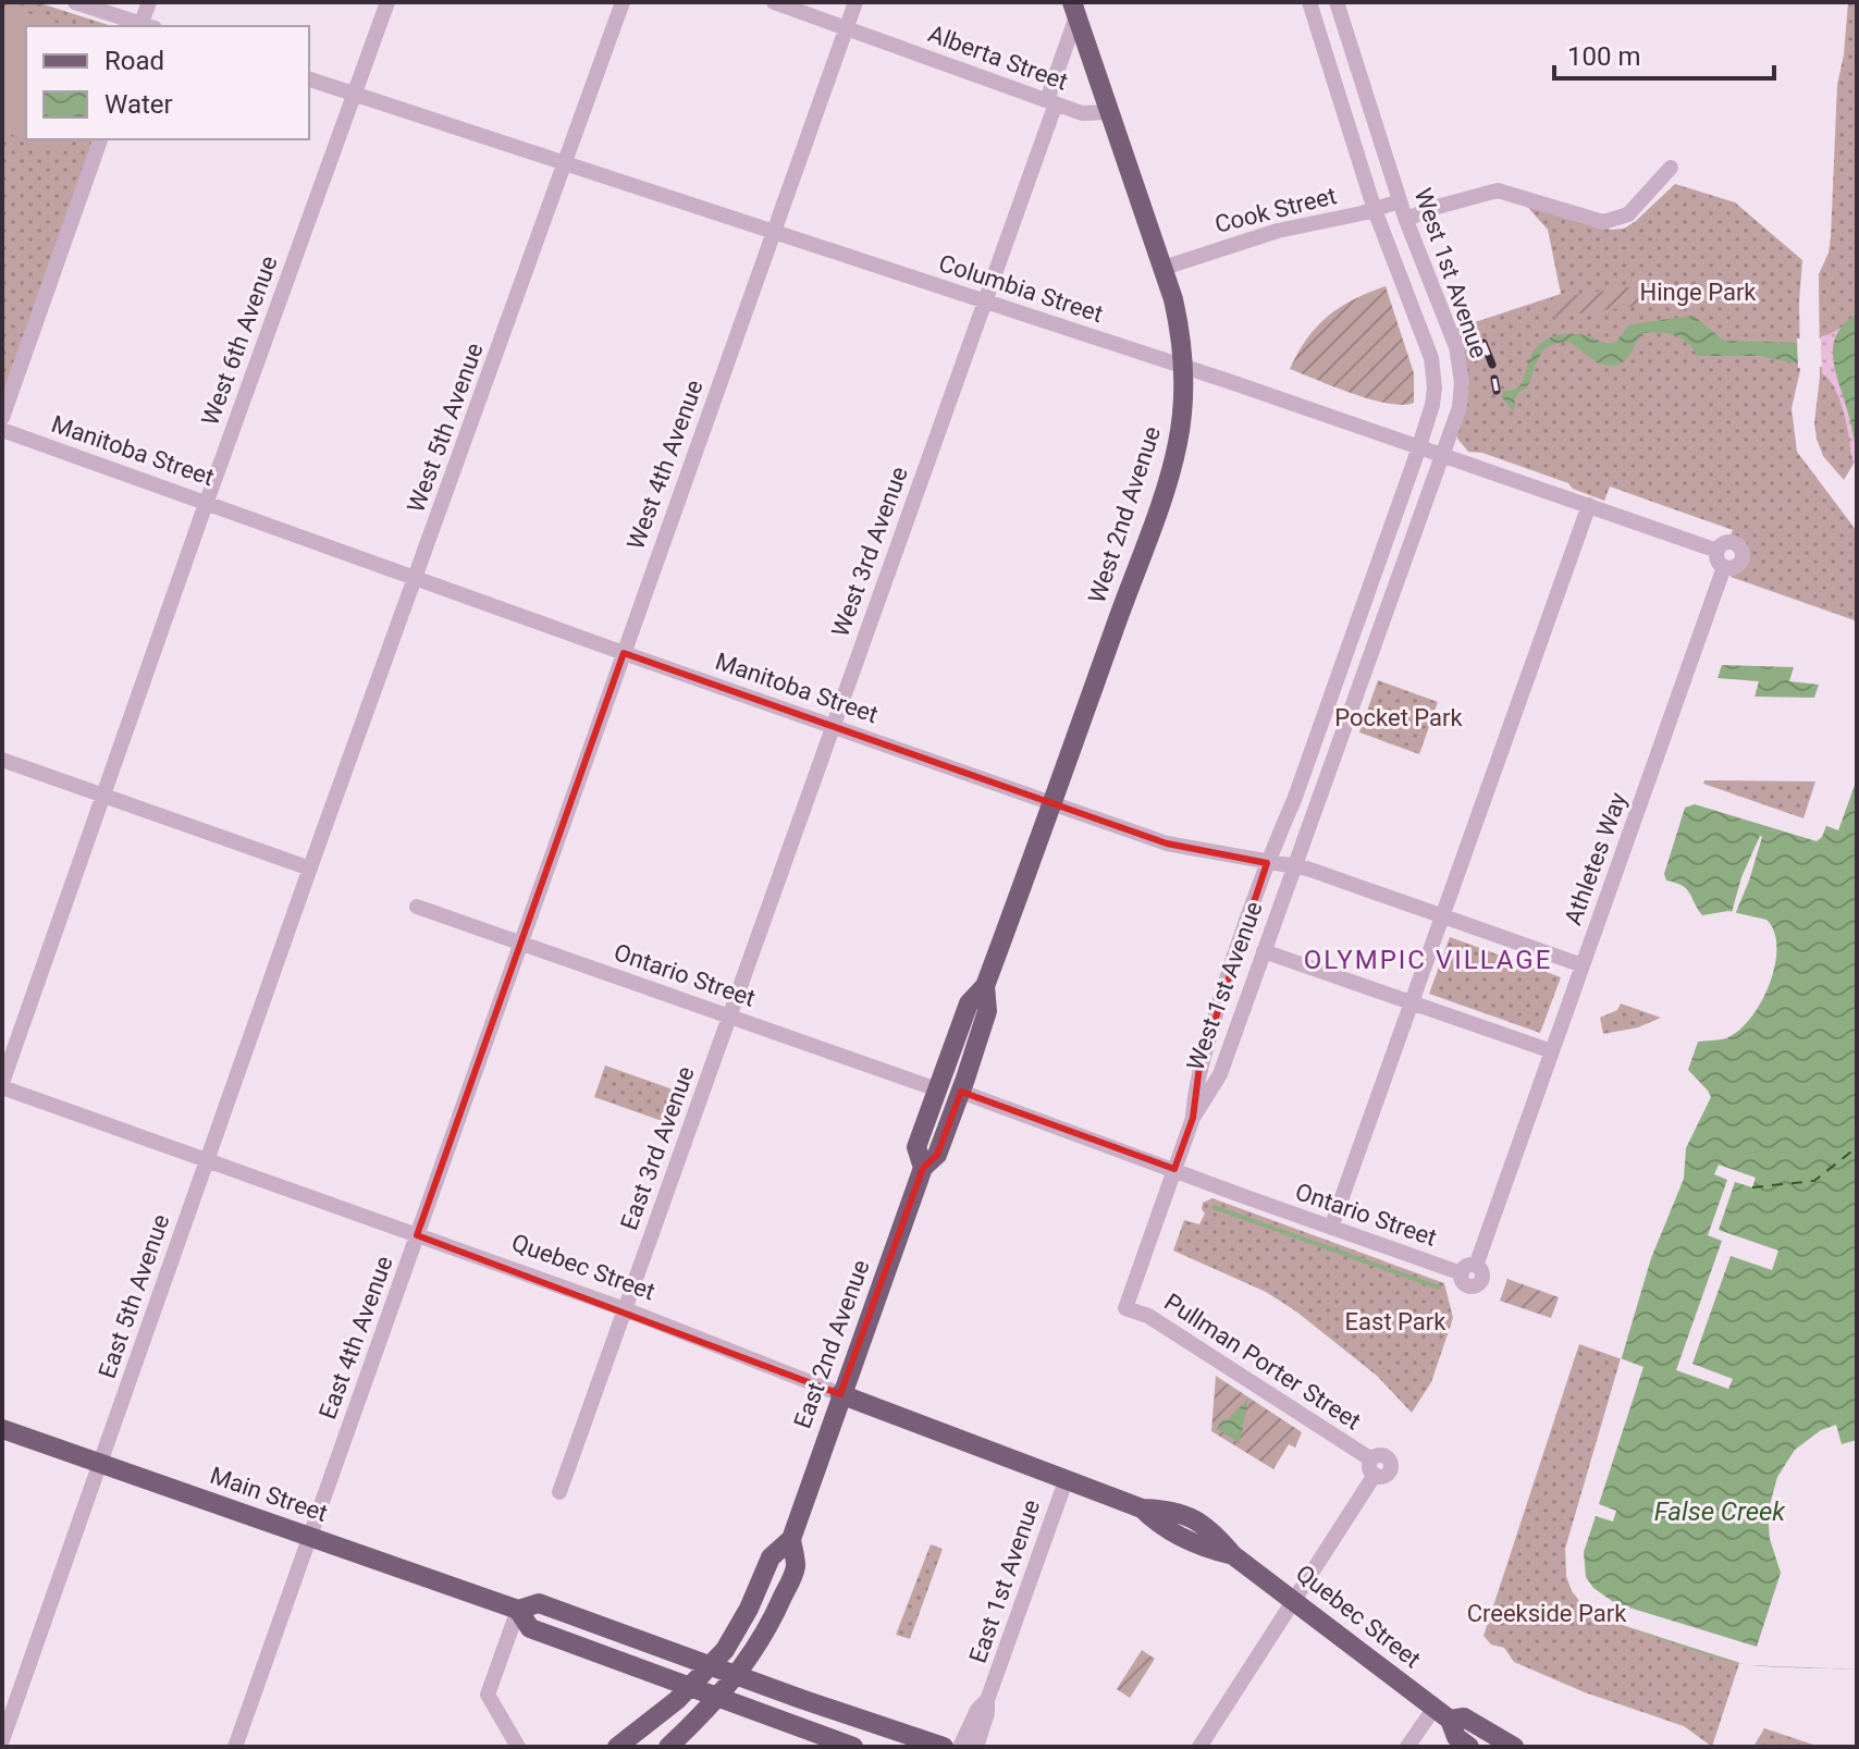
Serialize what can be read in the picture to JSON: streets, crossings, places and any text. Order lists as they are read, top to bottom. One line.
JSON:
{"streets":{"main road":["West 2nd Avenue","Quebec Street","East 2nd Avenue","Main Street"],"street":["Alberta Street","Cook Street","West 1st Avenue","Columbia Street","West 6th Avenue","West 5th Avenue","Manitoba Street","West 4th Avenue","West 3rd Avenue","Athletes Way","Ontario Street","East 3rd Avenue","East 5th Avenue","East 4th Avenue","Pullman Porter Street","East 1st Avenue"]},"crossings":[["Alberta Street","West 4th Avenue"],["Alberta Street","West 2nd Avenue"],["Alberta Street","West 3rd Avenue"],["Cook Street","West 1st Avenue"],["Cook Street","West 2nd Avenue"],["West 1st Avenue","Columbia Street"],["West 1st Avenue","Manitoba Street"],["Columbia Street","West 6th Avenue"],["Columbia Street","West 5th Avenue"],["Columbia Street","West 4th Avenue"],["Columbia Street","West 2nd Avenue"],["Columbia Street","West 3rd Avenue"],["Columbia Street","Athletes Way"],["West 6th Avenue","Manitoba Street"],["West 6th Avenue","Quebec Street"],["West 5th Avenue","Manitoba Street"],["West 5th Avenue","East 5th Avenue"],["Manitoba Street","West 4th Avenue"],["Manitoba Street","West 2nd Avenue"],["Manitoba Street","West 3rd Avenue"],["Manitoba Street","Athletes Way"],["West 4th Avenue","Ontario Street"],["West 4th Avenue","East 4th Avenue"],["West 2nd Avenue","West 3rd Avenue"],["West 2nd Avenue","Ontario Street"],["West 2nd Avenue","East 2nd Avenue"],["West 3rd Avenue","Ontario Street"],["West 3rd Avenue","East 3rd Avenue"],["Athletes Way","Ontario Street"],["Ontario Street","East 3rd Avenue"],["Ontario Street","East 4th Avenue"],["Ontario Street","East 2nd Avenue"],["Ontario Street","Pullman Porter Street"],["East 3rd Avenue","Quebec Street"],["Quebec Street","East 5th Avenue"],["Quebec Street","East 4th Avenue"],["Quebec Street","East 2nd Avenue"],["Quebec Street","Pullman Porter Street"],["Quebec Street","East 1st Avenue"],["East 5th Avenue","Main Street"],["East 4th Avenue","Main Street"],["East 2nd Avenue","Main Street"]],"districts":["OLYMPIC VILLAGE"],"water":["False Creek"],"parks":["Hinge Park","Pocket Park","East Park","Creekside Park"],"legend":["Road","Water"],"scale_bar":"100 m"}
